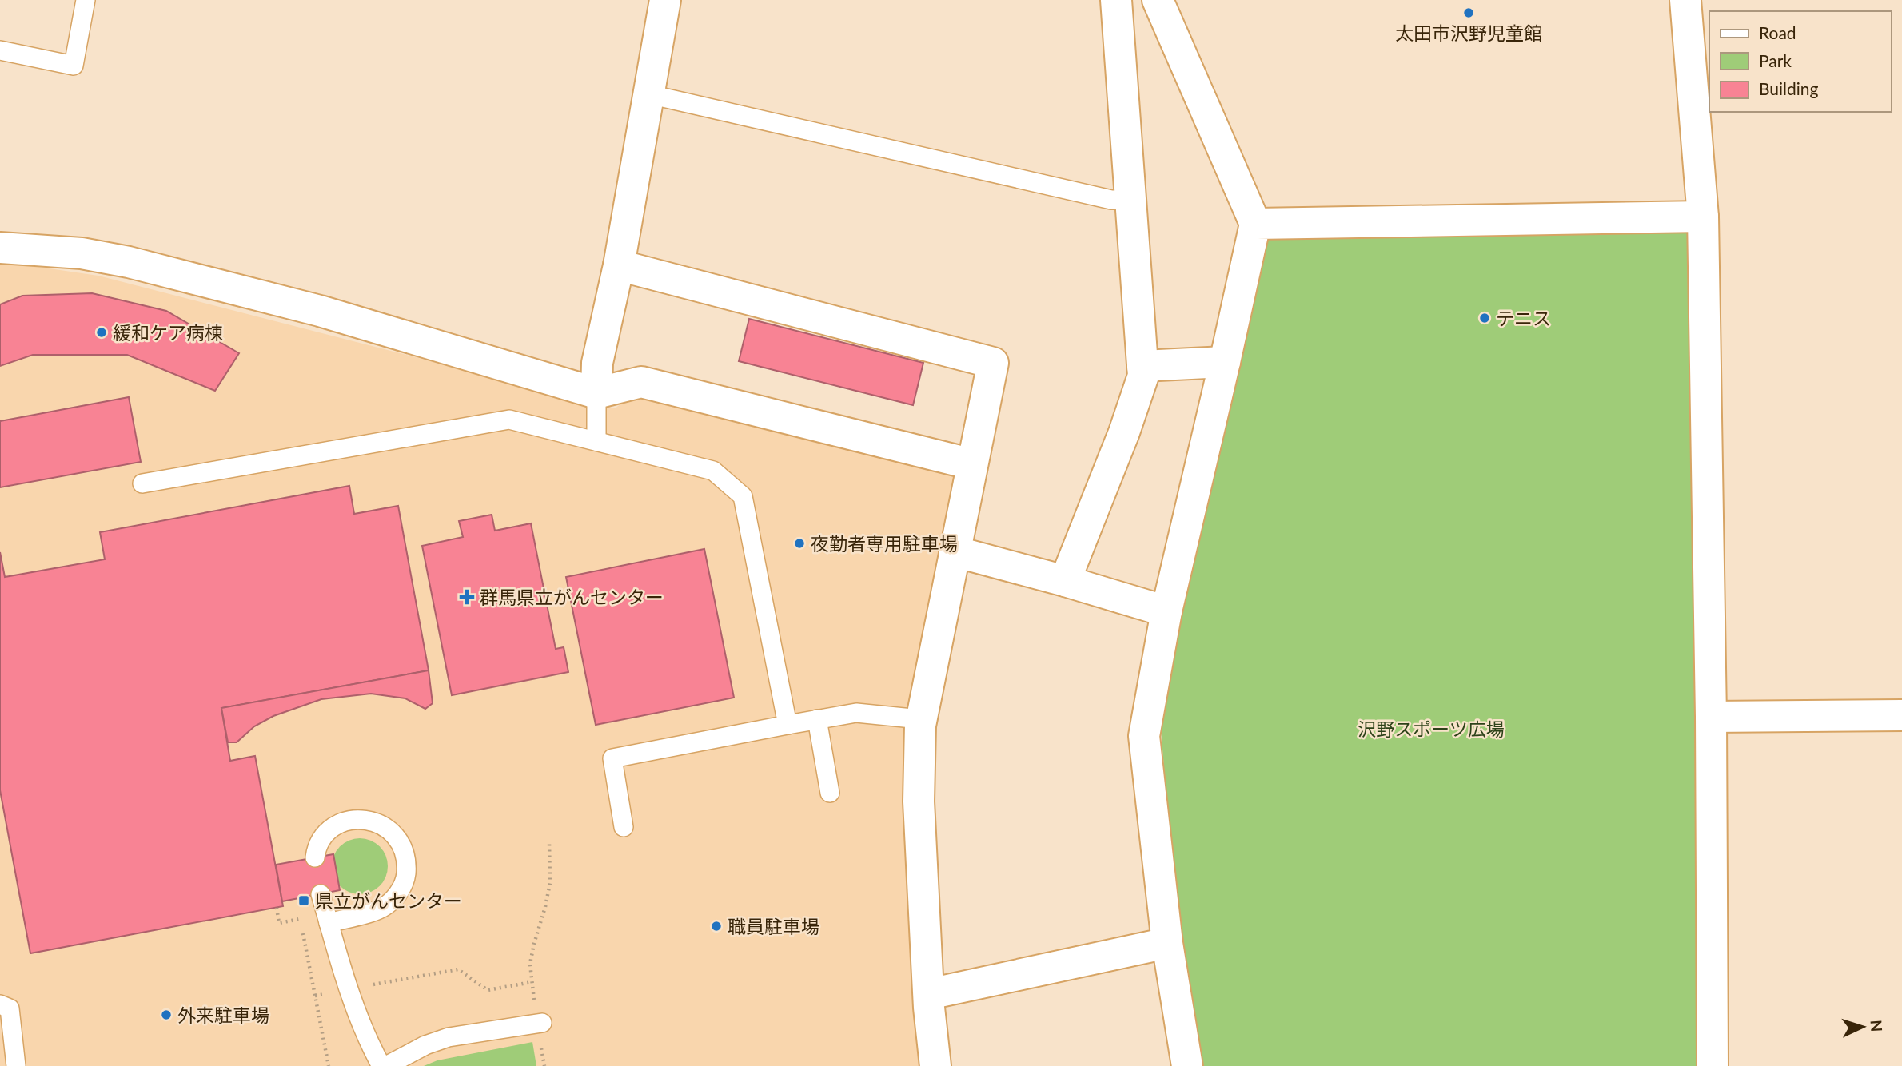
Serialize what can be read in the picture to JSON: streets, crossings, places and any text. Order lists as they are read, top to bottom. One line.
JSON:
{"parks":["沢野スポーツ広場"],"places":{"other":["太田市沢野児童館","テニス","緩和ケア病棟","夜勤者専用駐車場","職員駐車場","外来駐車場"],"health":["群馬県立がんセンター"],"transit":["県立がんセンター"]},"legend":["Road","Park","Building"],"north":"right"}
